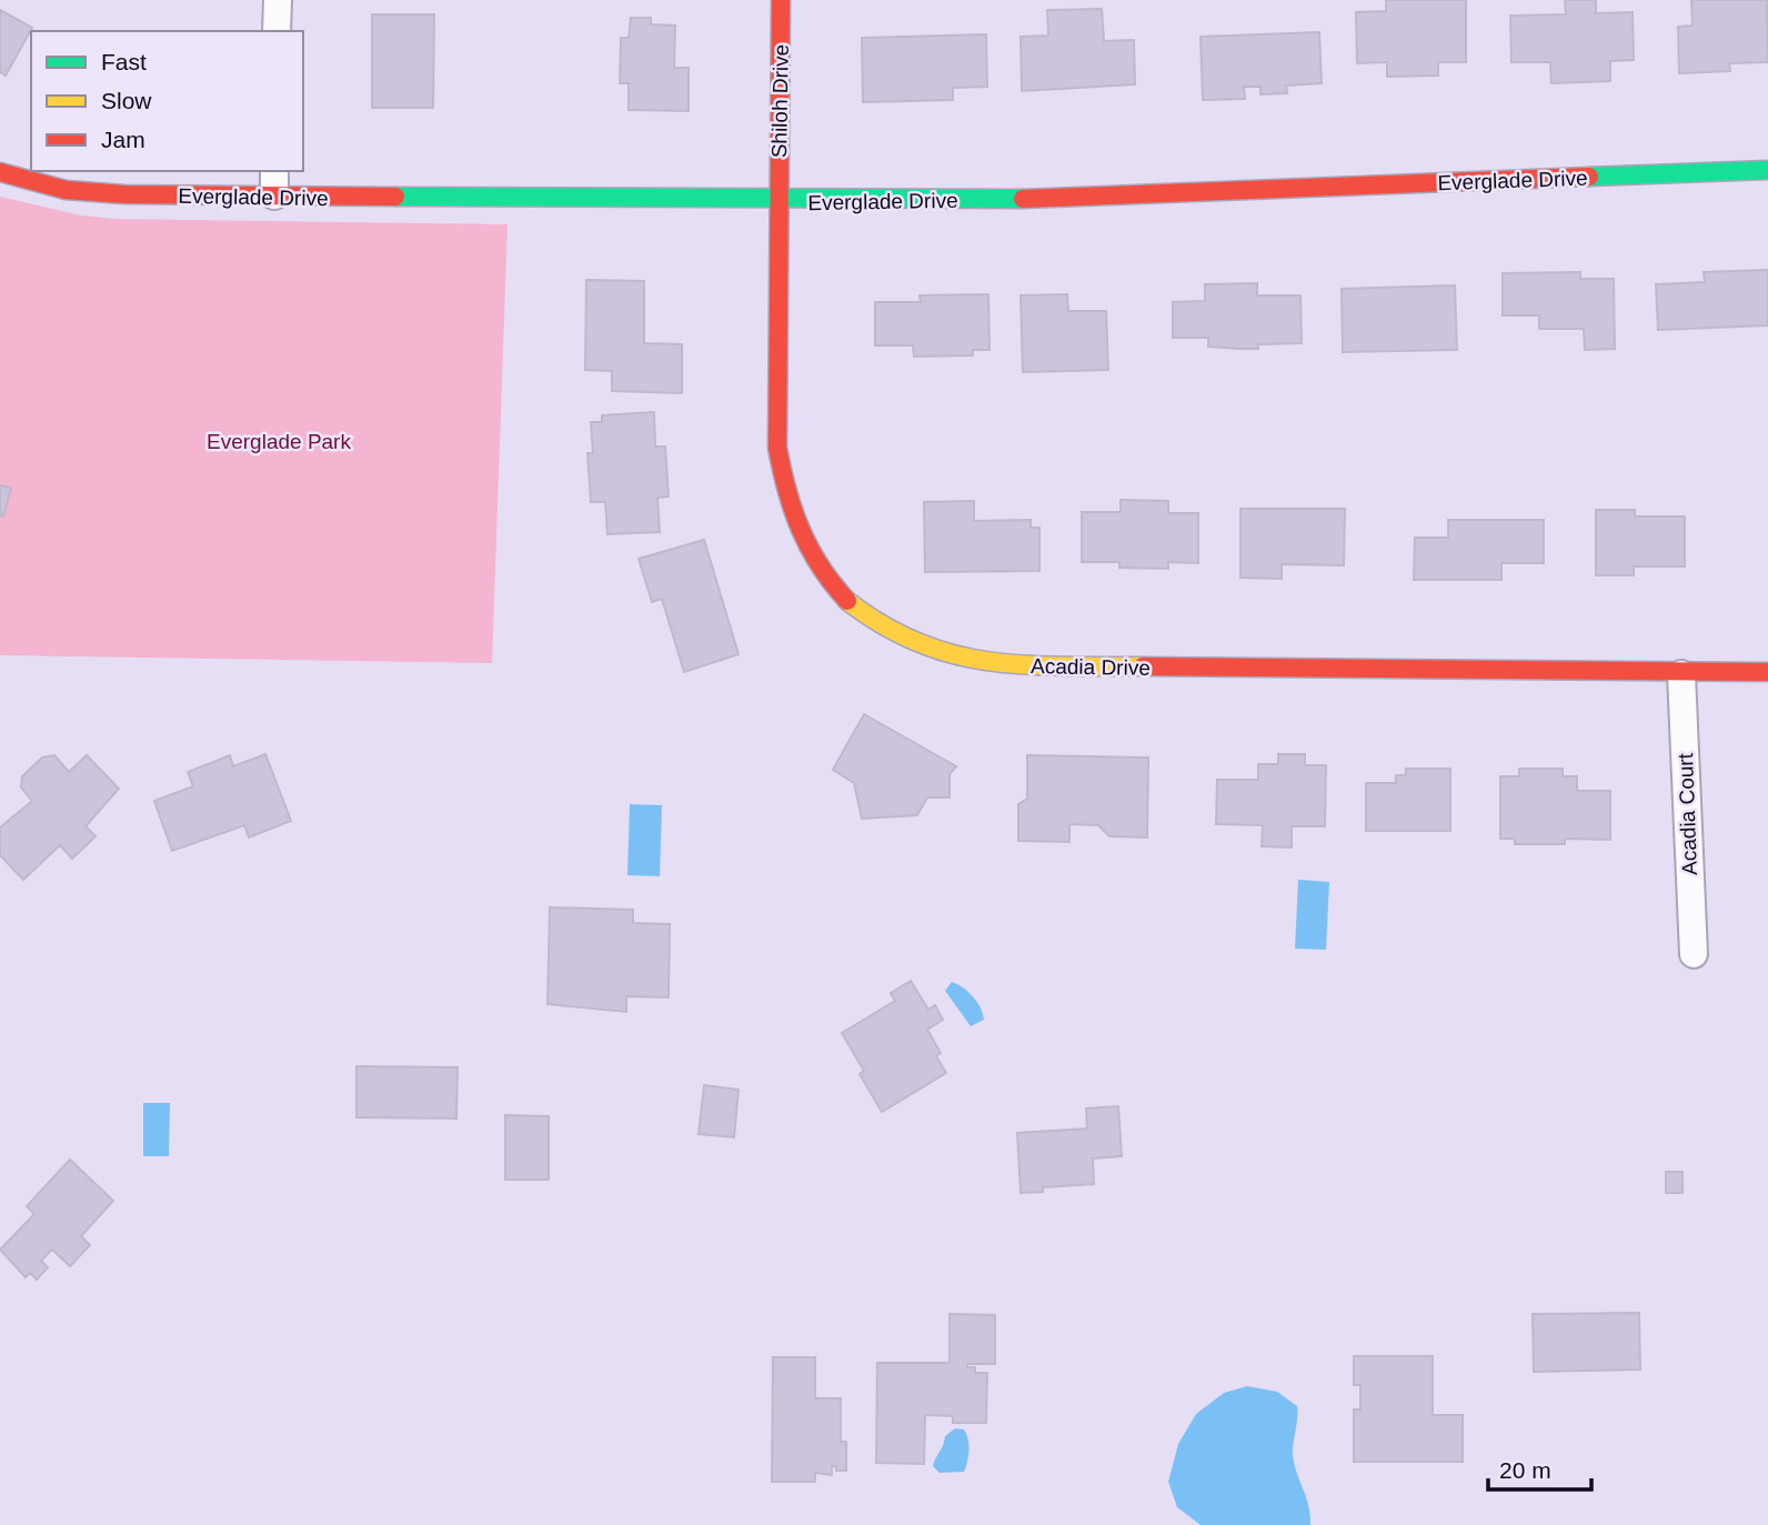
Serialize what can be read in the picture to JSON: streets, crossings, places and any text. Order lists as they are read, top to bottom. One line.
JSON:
{"streets":{"street":["Shiloh Drive","Everglade Drive","Acadia Drive","Acadia Court"]},"crossings":[["Shiloh Drive","Everglade Drive"],["Shiloh Drive","Acadia Drive"],["Everglade Drive","Acadia Drive"],["Acadia Drive","Acadia Court"]],"parks":["Everglade Park"],"legend":["Fast","Slow","Jam"],"scale_bar":"20 m"}
